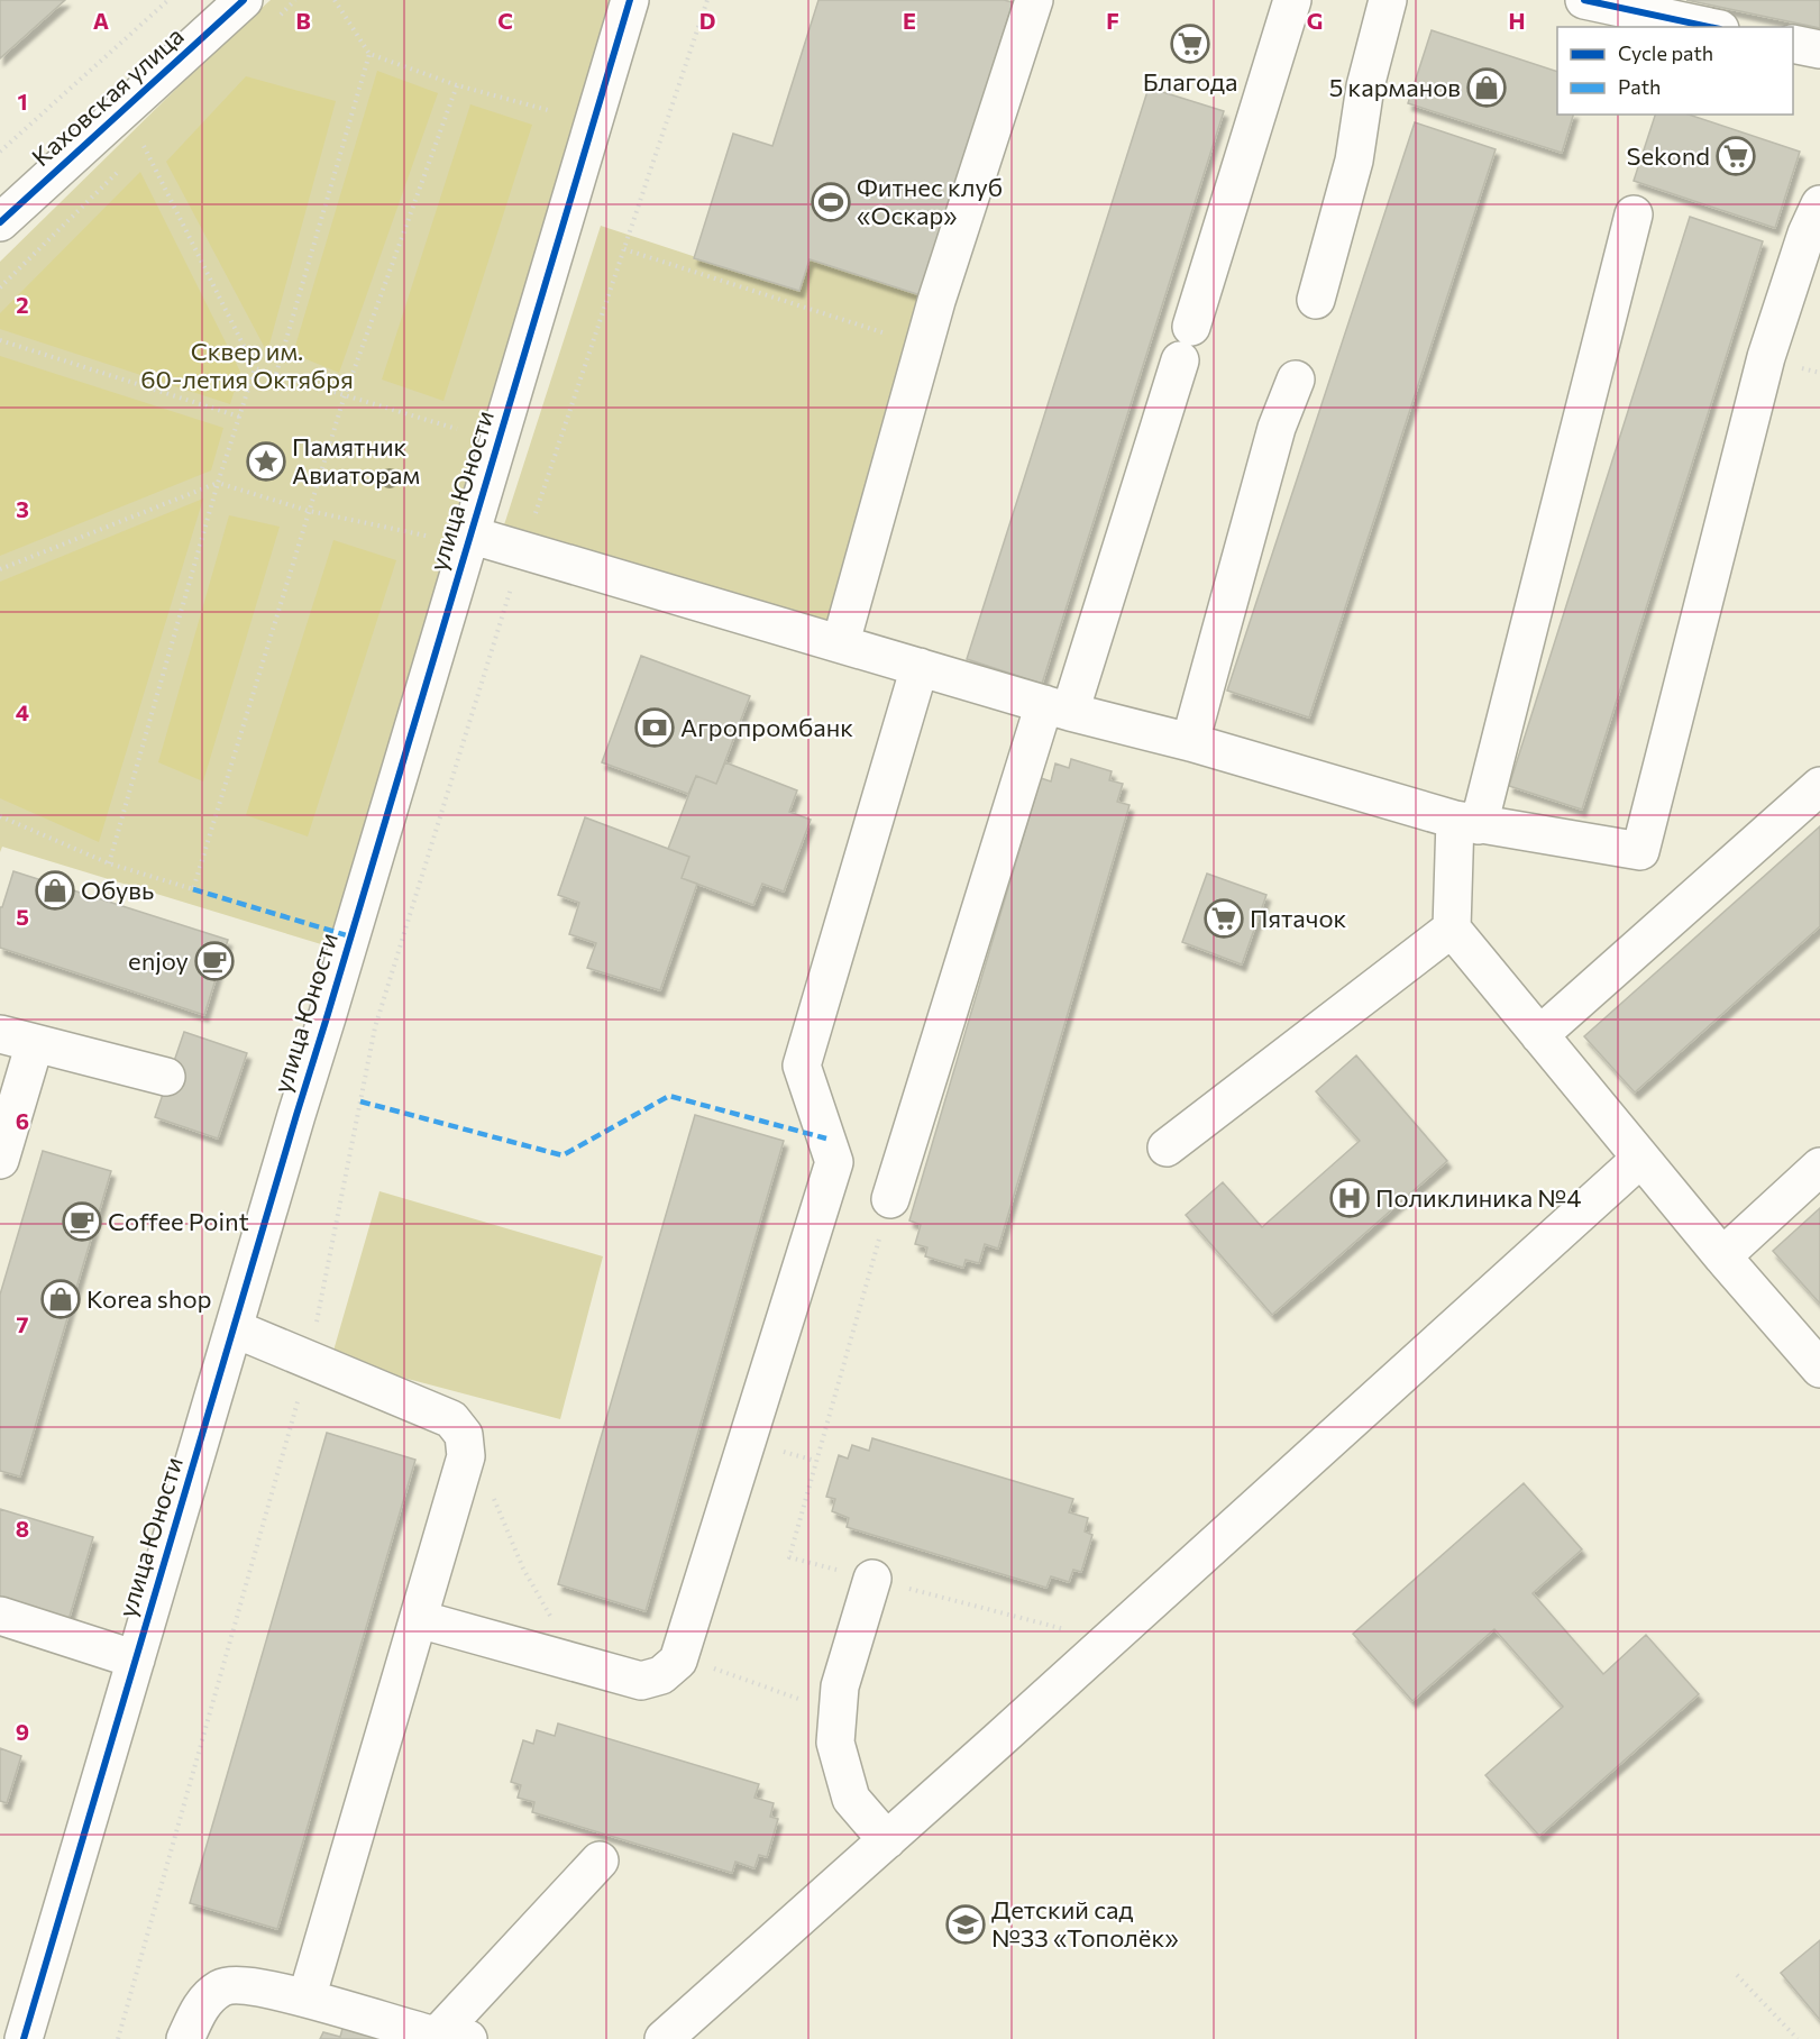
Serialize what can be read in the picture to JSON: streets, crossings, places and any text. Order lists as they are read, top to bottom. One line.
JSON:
{"streets":{"street":["Каховская улица","улица Юности"]},"parks":["Сквер им. 60-летия Октября"],"places":{"supermarket":["Благода","Sekond","Пятачок"],"shop":["5 карманов","Обувь","Korea shop"],"sports":["Фитнес клуб «Оскар»"],"place":["Памятник Авиаторам"],"bank":["Агропромбанк"],"cafe":["enjoy","Coffee Point"],"hospital":["Поликлиника №4"],"school or university":["Детский сад №33 «Тополёк»"]},"legend":["Cycle path","Path"],"grid":{"columns":["A","B","C","D","E","F","G","H"],"rows":["1","2","3","4","5","6","7","8","9"]}}
